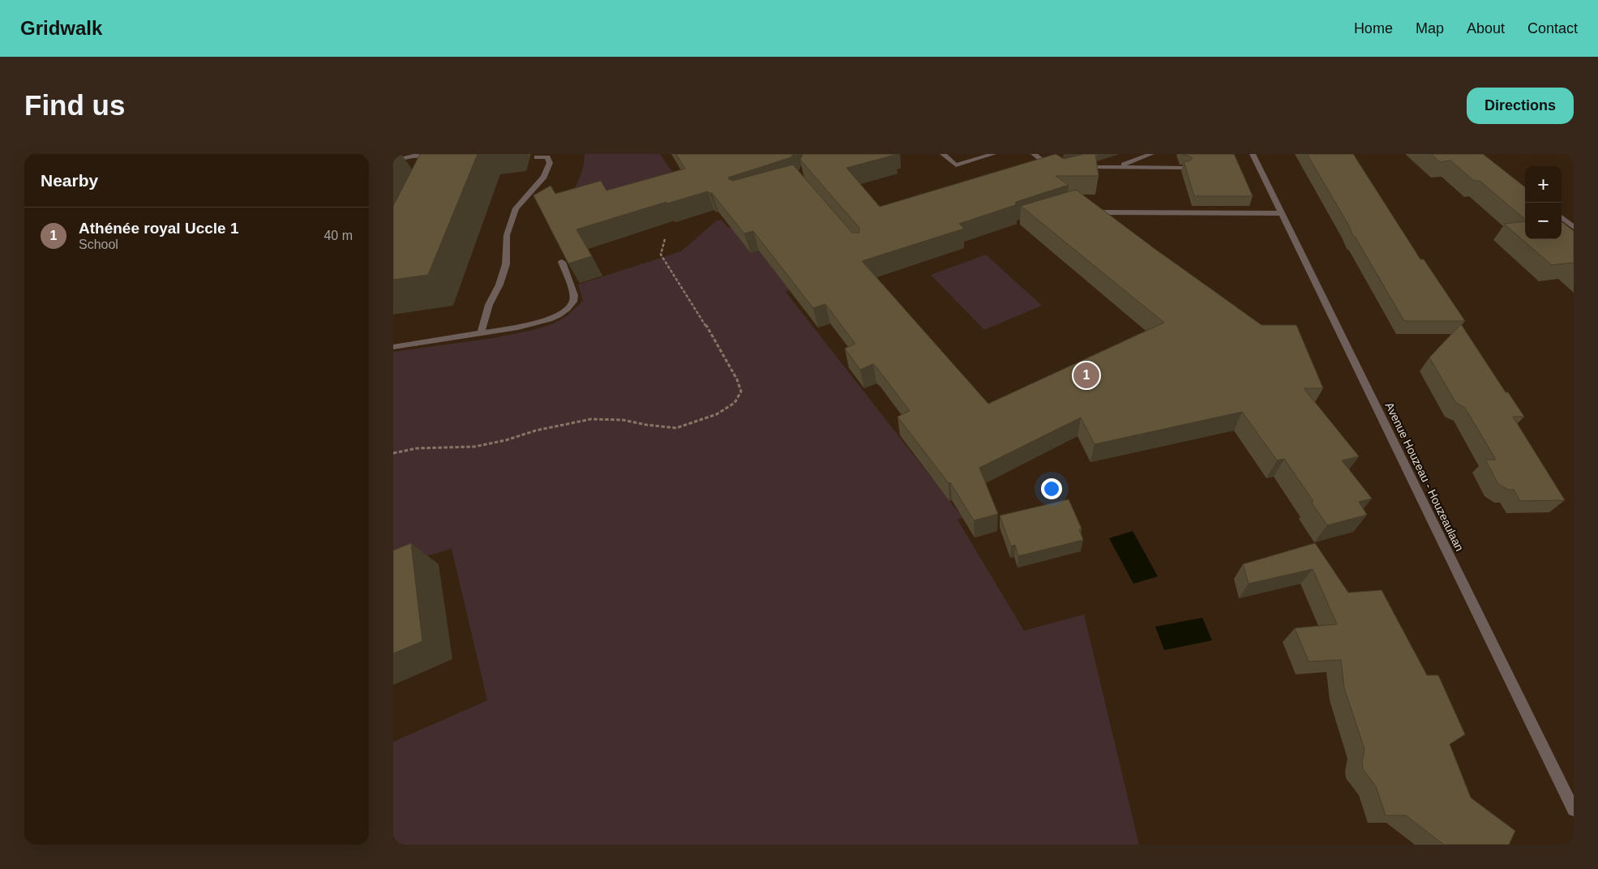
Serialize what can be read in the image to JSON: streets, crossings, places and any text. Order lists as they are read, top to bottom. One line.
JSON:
{"streets":{"street":["Avenue Houzeau - Houzeaulaan"]},"page":{"header":"Gridwalk","nav":["Home","Map","About","Contact"],"buttons":"Directions","title":"Find us","heading":"Nearby","map_buttons":["+","−"],"list":[{"mark":"1","name":"Athénée royal Uccle 1","note":"School","value":"40 m"}],"pins":"1"}}
